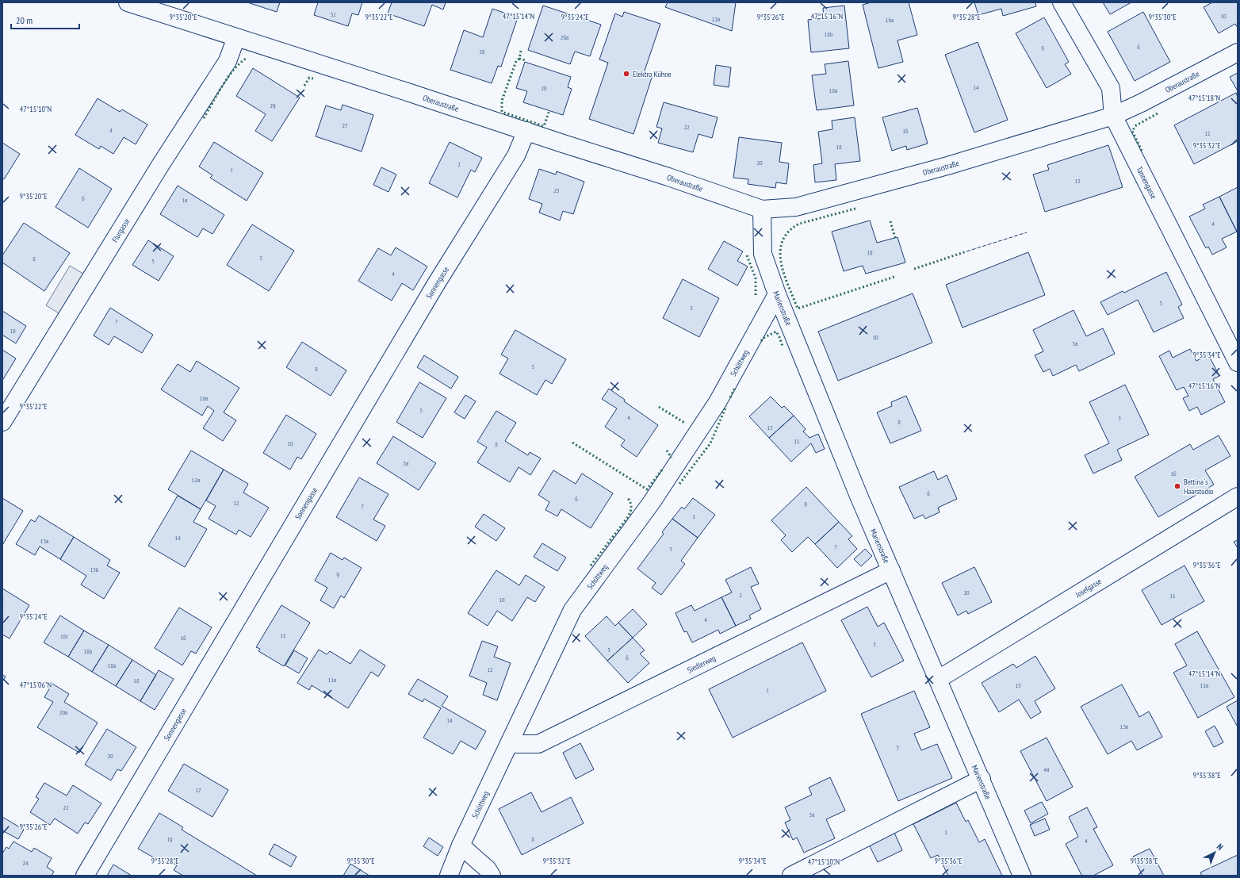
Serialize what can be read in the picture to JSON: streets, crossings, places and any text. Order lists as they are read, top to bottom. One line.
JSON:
{"streets":{"street":["Oberaustraße","Tannengasse","Flurgasse","Sonnengasse","Marienstraße","Schüttweg","Josefgasse","Siedlerweg"]},"crossings":[["Oberaustraße","Tannengasse"],["Oberaustraße","Flurgasse"],["Oberaustraße","Sonnengasse"],["Oberaustraße","Marienstraße"],["Marienstraße","Schüttweg"],["Marienstraße","Josefgasse"],["Marienstraße","Siedlerweg"],["Schüttweg","Siedlerweg"]],"places":["Elektro Kühne","Bettina´s Haarstudio"],"house_numbers":["32","10","22a","16a","18b","26a","6","9","28","14","26","18a","29","27","22","4","16","11","18","20","2","1","13","25","6","1a","4","19","3","8","5","4","5","2","7","10","10","5a","3","8","10a","5","4","3","8","13","11","10","8","5a","16","12a","6","6","12","9","7","1","14","13a","7","3","13b","9","20","2","11","10","4","11","18c","16","5","5","18b","6","18a","12","11a","18","15","11a","1","20a","14","13a","3","20","4a","17","22","3a","1","19","8","4","24"],"scale_bar":"20 m","north":"top right","coordinates":["47°15'14\"N","47°15'16\"N","9°35'20\"E","9°35'22\"E","9°35'24\"E","9°35'26\"E","9°35'28\"E","9°35'30\"E","47°15'18\"N","47°15'10\"N","9°35'32\"E","9°35'34\"E","9°35'36\"E","47°15'06\"N","9°35'38\"E"]}
